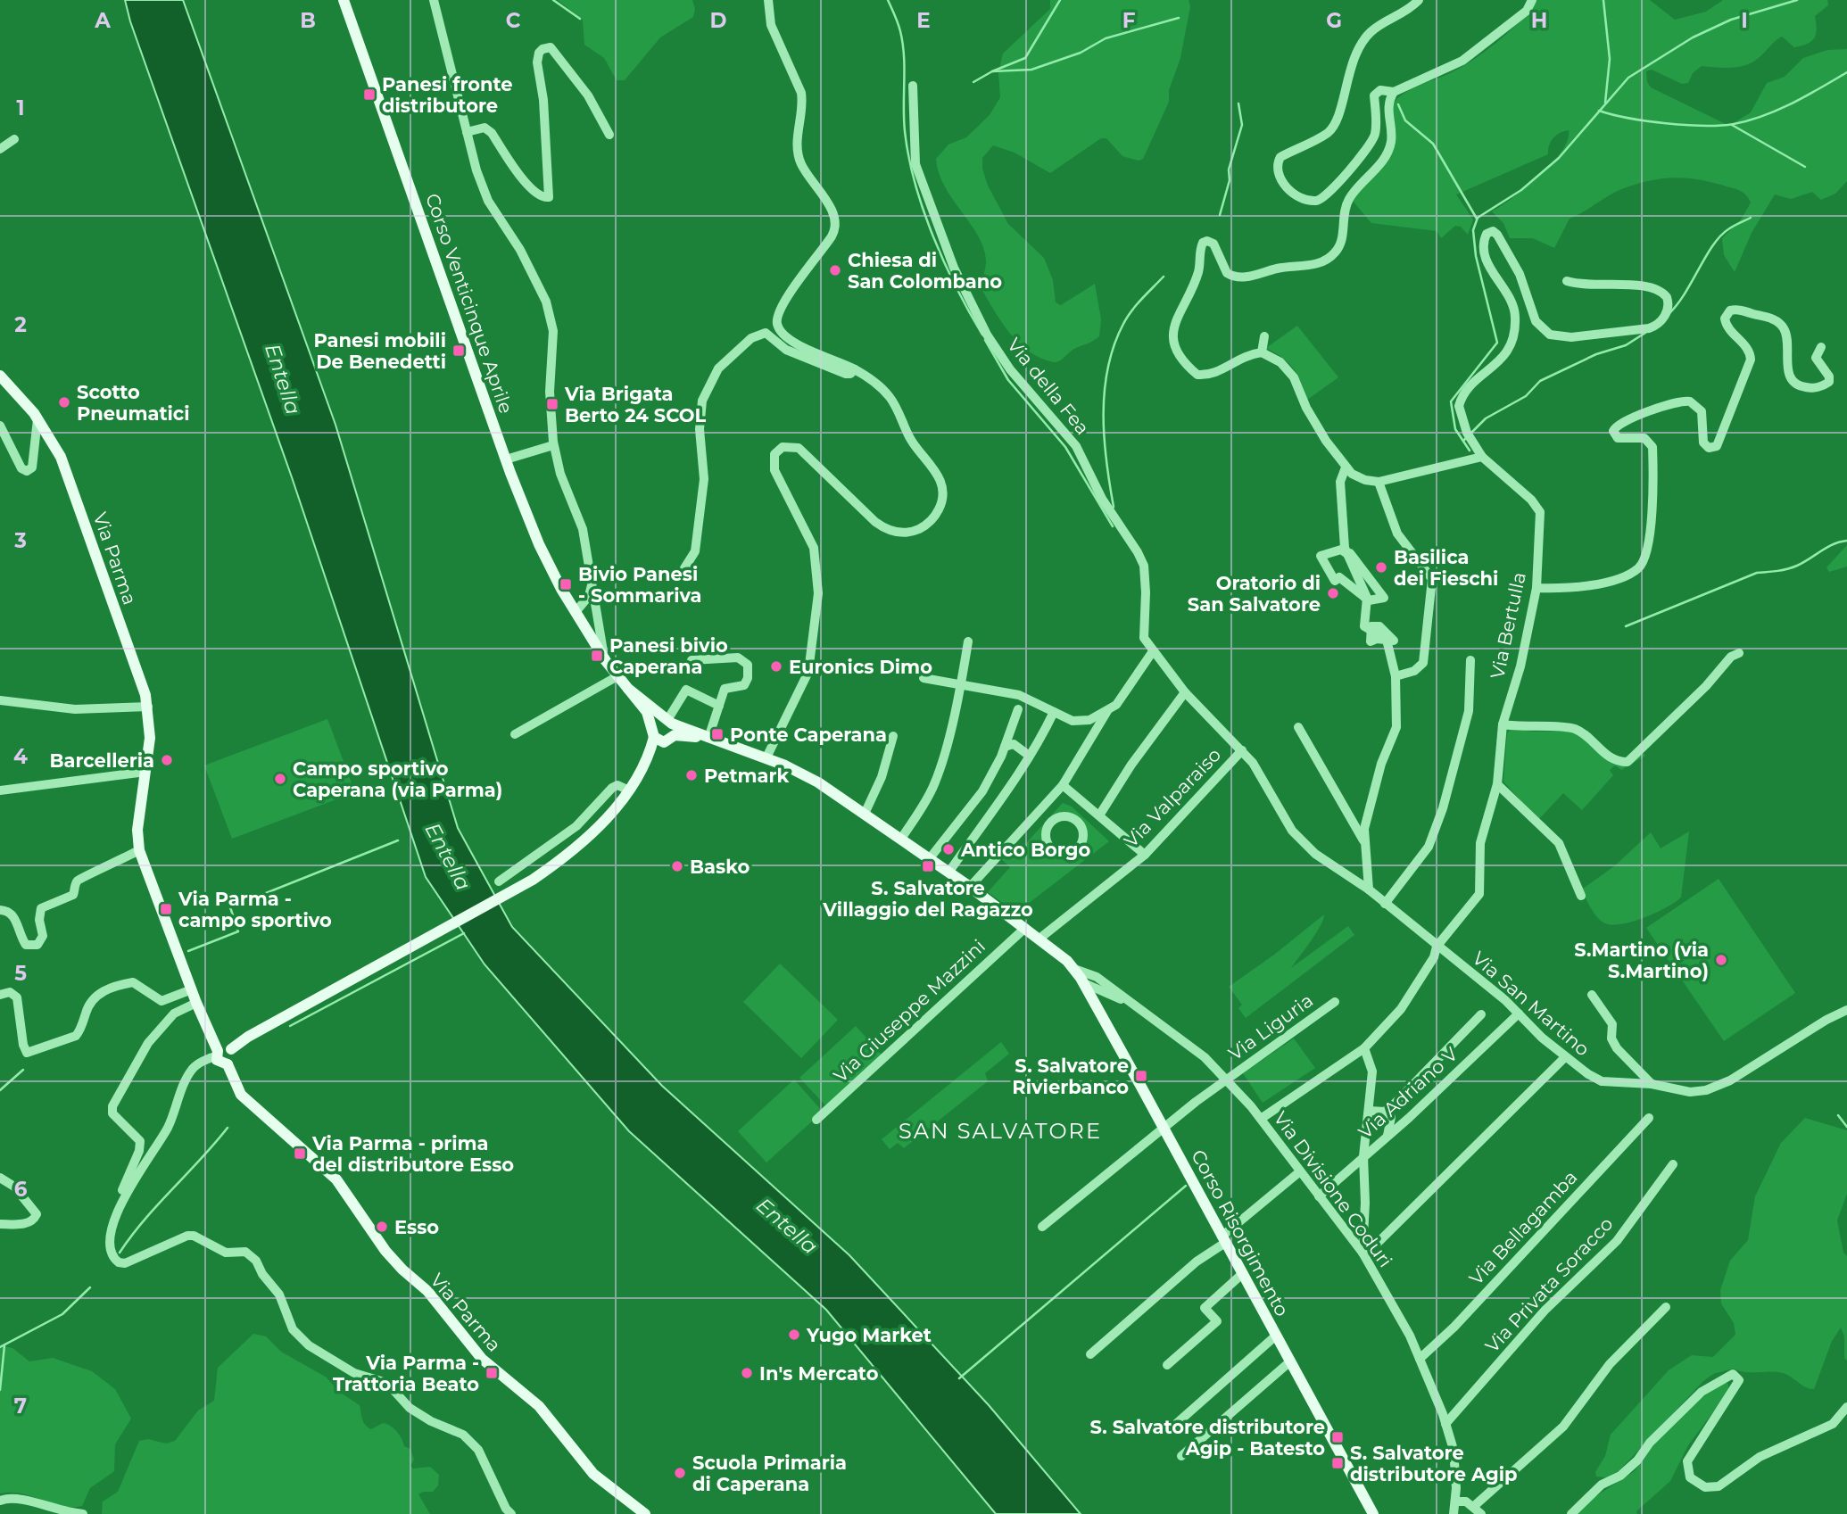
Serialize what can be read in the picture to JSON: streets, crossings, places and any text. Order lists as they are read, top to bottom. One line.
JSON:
{"streets":{"main road":["Corso Venticinque Aprile","Via Parma","Corso Risorgimento"],"street":["Via della Fea","Via Bertulla","Via Valparaiso","Via San Martino","Via Giuseppe Mazzini","Via Liguria","Via Adriano V","Via Divisione Coduri","Via Bellagamba","Via Privata Soracco"]},"crossings":[["Corso Venticinque Aprile","Corso Risorgimento"],["Via della Fea","Via Valparaiso"],["Via della Fea","Via San Martino"],["Via Bertulla","Via San Martino"],["Via Bertulla","Via Divisione Coduri"],["Via Valparaiso","Corso Risorgimento"],["Via San Martino","Via Adriano V"],["Via Giuseppe Mazzini","Corso Risorgimento"],["Via Liguria","Via Divisione Coduri"],["Via Liguria","Corso Risorgimento"],["Via Adriano V","Via Divisione Coduri"],["Via Divisione Coduri","Via Bellagamba"],["Via Divisione Coduri","Corso Risorgimento"],["Via Divisione Coduri","Via Privata Soracco"]],"districts":["SAN SALVATORE"],"water":["Entella"],"places":{"transit":["Panesi fronte distributore","Panesi mobili De Benedetti","Via Brigata Berto 24 SCOL","Bivio Panesi - Sommariva","Panesi bivio Caperana","Ponte Caperana","S. Salvatore Villaggio del Ragazzo","Via Parma - campo sportivo","S. Salvatore Rivierbanco","Via Parma - prima del distributore Esso","Via Parma - Trattoria Beato","S. Salvatore distributore Agip - Batesto","S. Salvatore distributore Agip"],"other":["Chiesa di San Colombano","Scotto Pneumatici","Basilica dei Fieschi","Oratorio di San Salvatore","Euronics Dimo","Barcelleria","Petmark","Campo sportivo Caperana (via Parma)","Antico Borgo","Basko","S.Martino (via S.Martino)","Esso","Yugo Market","In's Mercato","Scuola Primaria di Caperana"]},"grid":{"columns":["A","B","C","D","E","F","G","H","I"],"rows":["1","2","3","4","5","6","7"]}}
